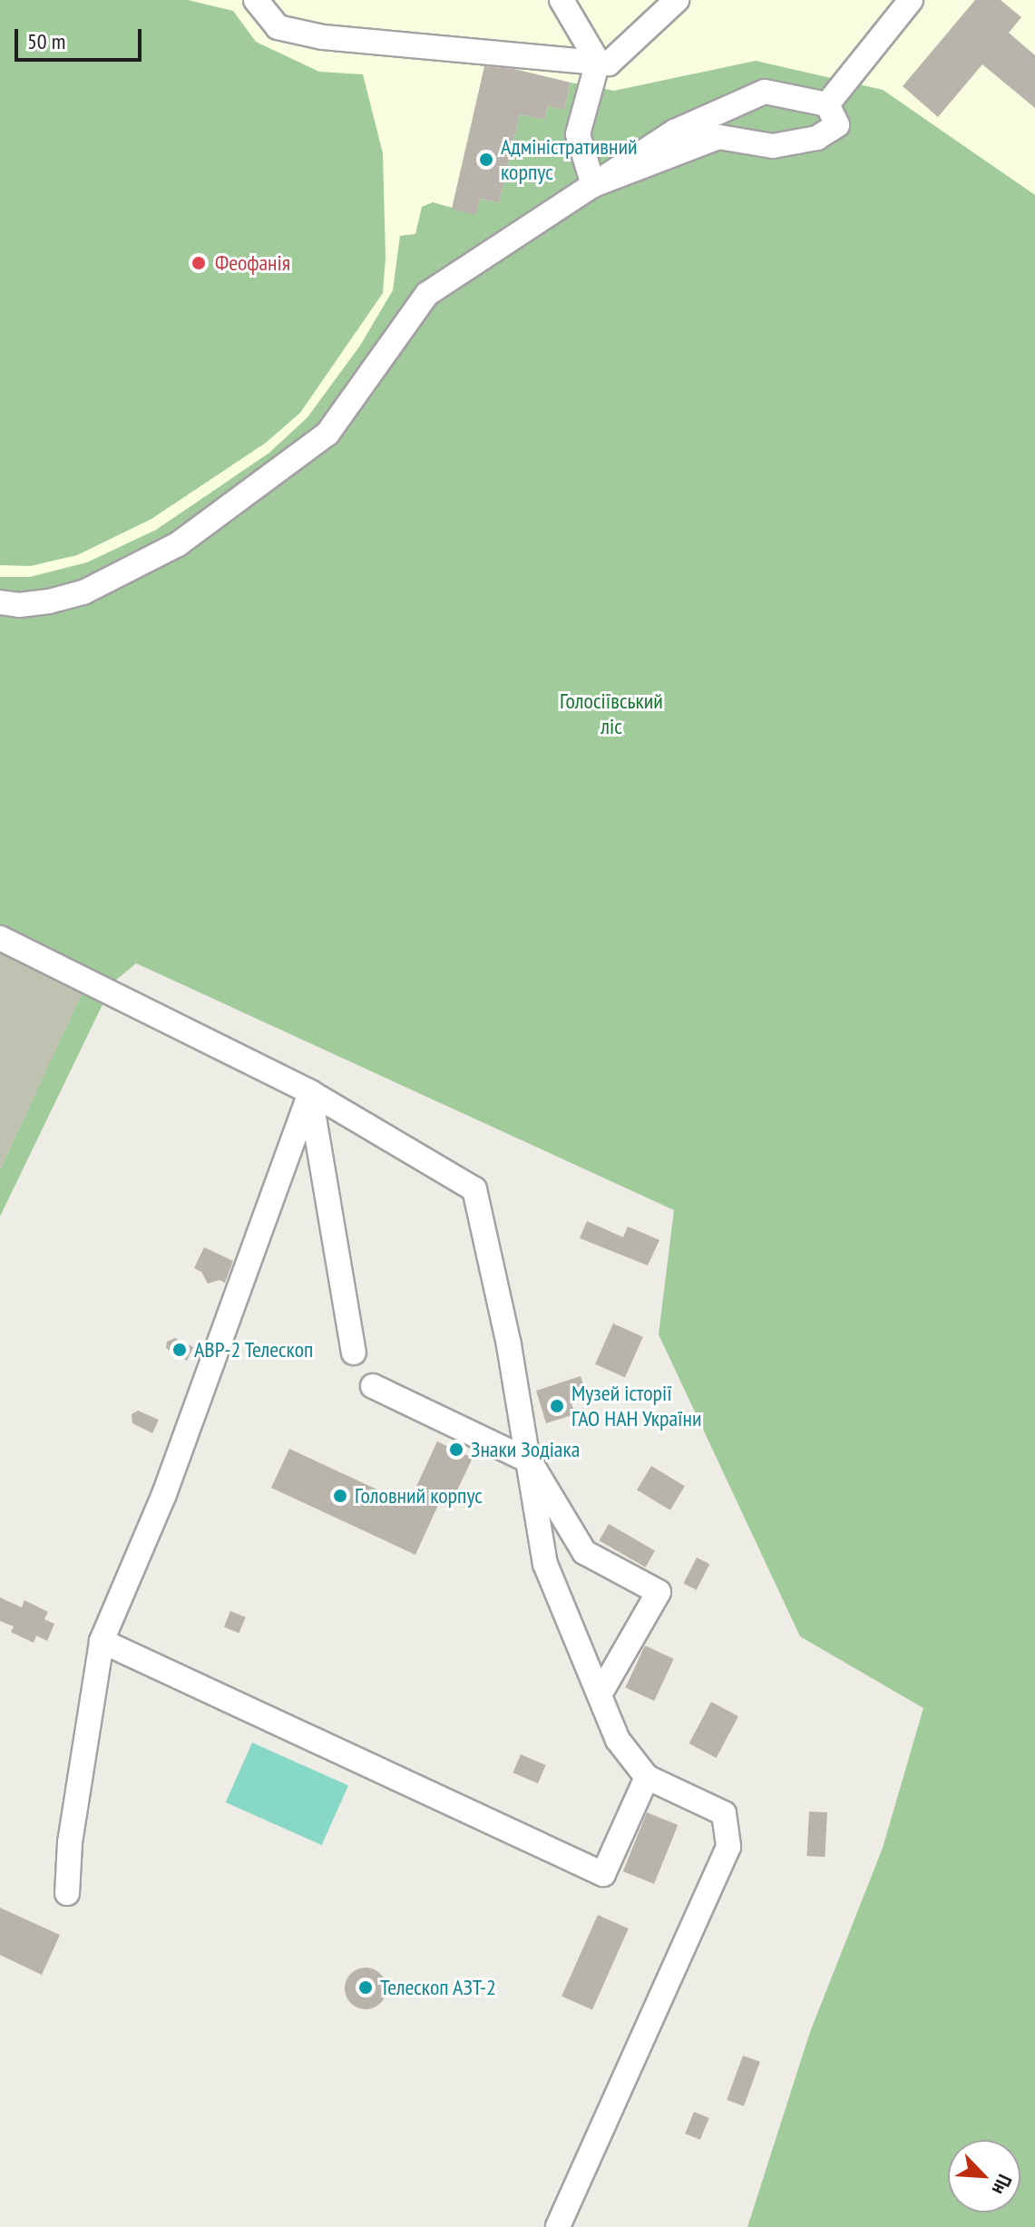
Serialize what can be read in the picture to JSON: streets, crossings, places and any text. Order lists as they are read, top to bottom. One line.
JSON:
{"parks":["Голосіївський ліс"],"places":["Адміністративний корпус","Феофанія","АВР-2 Телескоп","Музей історії ГАО НАН України","Знаки Зодіака","Головний корпус","Телескоп АЗТ-2"],"scale_bar":"50 m","north":"bottom right"}
